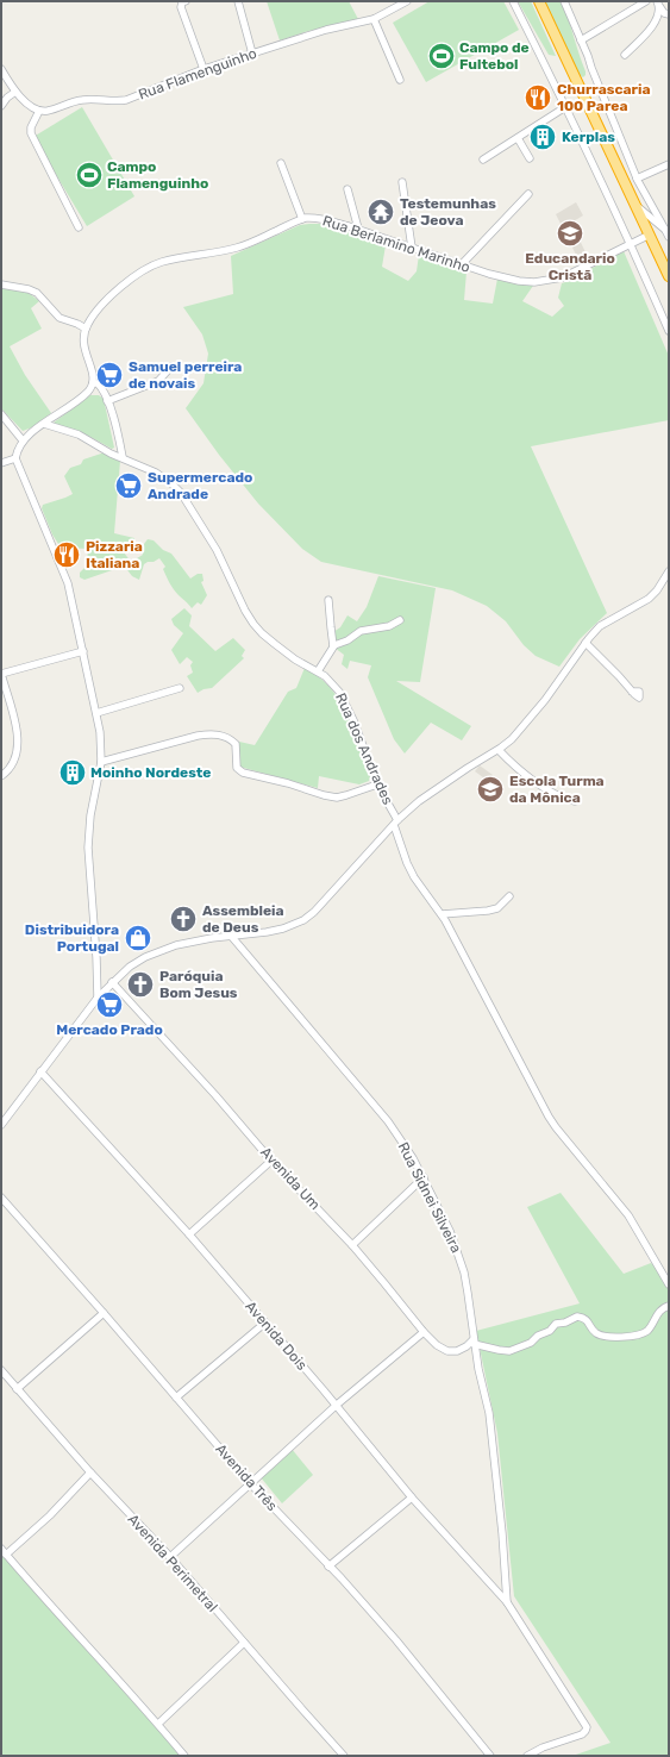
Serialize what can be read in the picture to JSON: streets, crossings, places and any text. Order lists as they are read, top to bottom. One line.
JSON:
{"streets":{"street":["Rua Flamenguinho","Rua Berlamino Marinho","Rua dos Andrades","Avenida Um","Rua Sidnei Silveira","Avenida Dois","Avenida Três","Avenida Perimetral"]},"crossings":[["Avenida Um","Rua Sidnei Silveira"],["Rua Sidnei Silveira","Avenida Dois"]],"places":{"sports":["Campo de Fultebol","Campo Flamenguinho"],"restaurant":["Churrascaria 100 Parea","Pizzaria Italiana"],"building":["Kerplas","Moinho Nordeste"],"temple":["Testemunhas de Jeova"],"school or university":["Educandario Cristã","Escola Turma da Mônica"],"supermarket":["Samuel perreira de novais","Supermercado Andrade","Mercado Prado"],"church":["Assembleia de Deus","Paróquia Bom Jesus"],"shop":["Distribuidora Portugal"]}}
